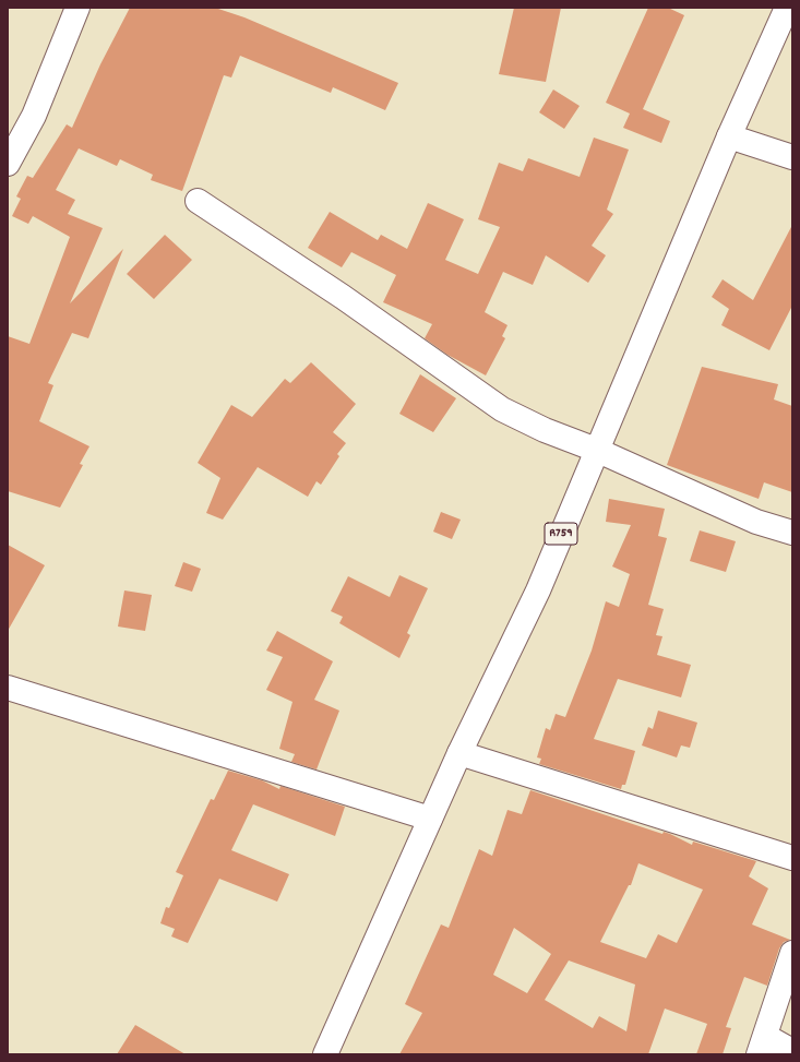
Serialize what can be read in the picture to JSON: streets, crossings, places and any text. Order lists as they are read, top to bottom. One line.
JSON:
{"streets":{"street":["R759"]}}
